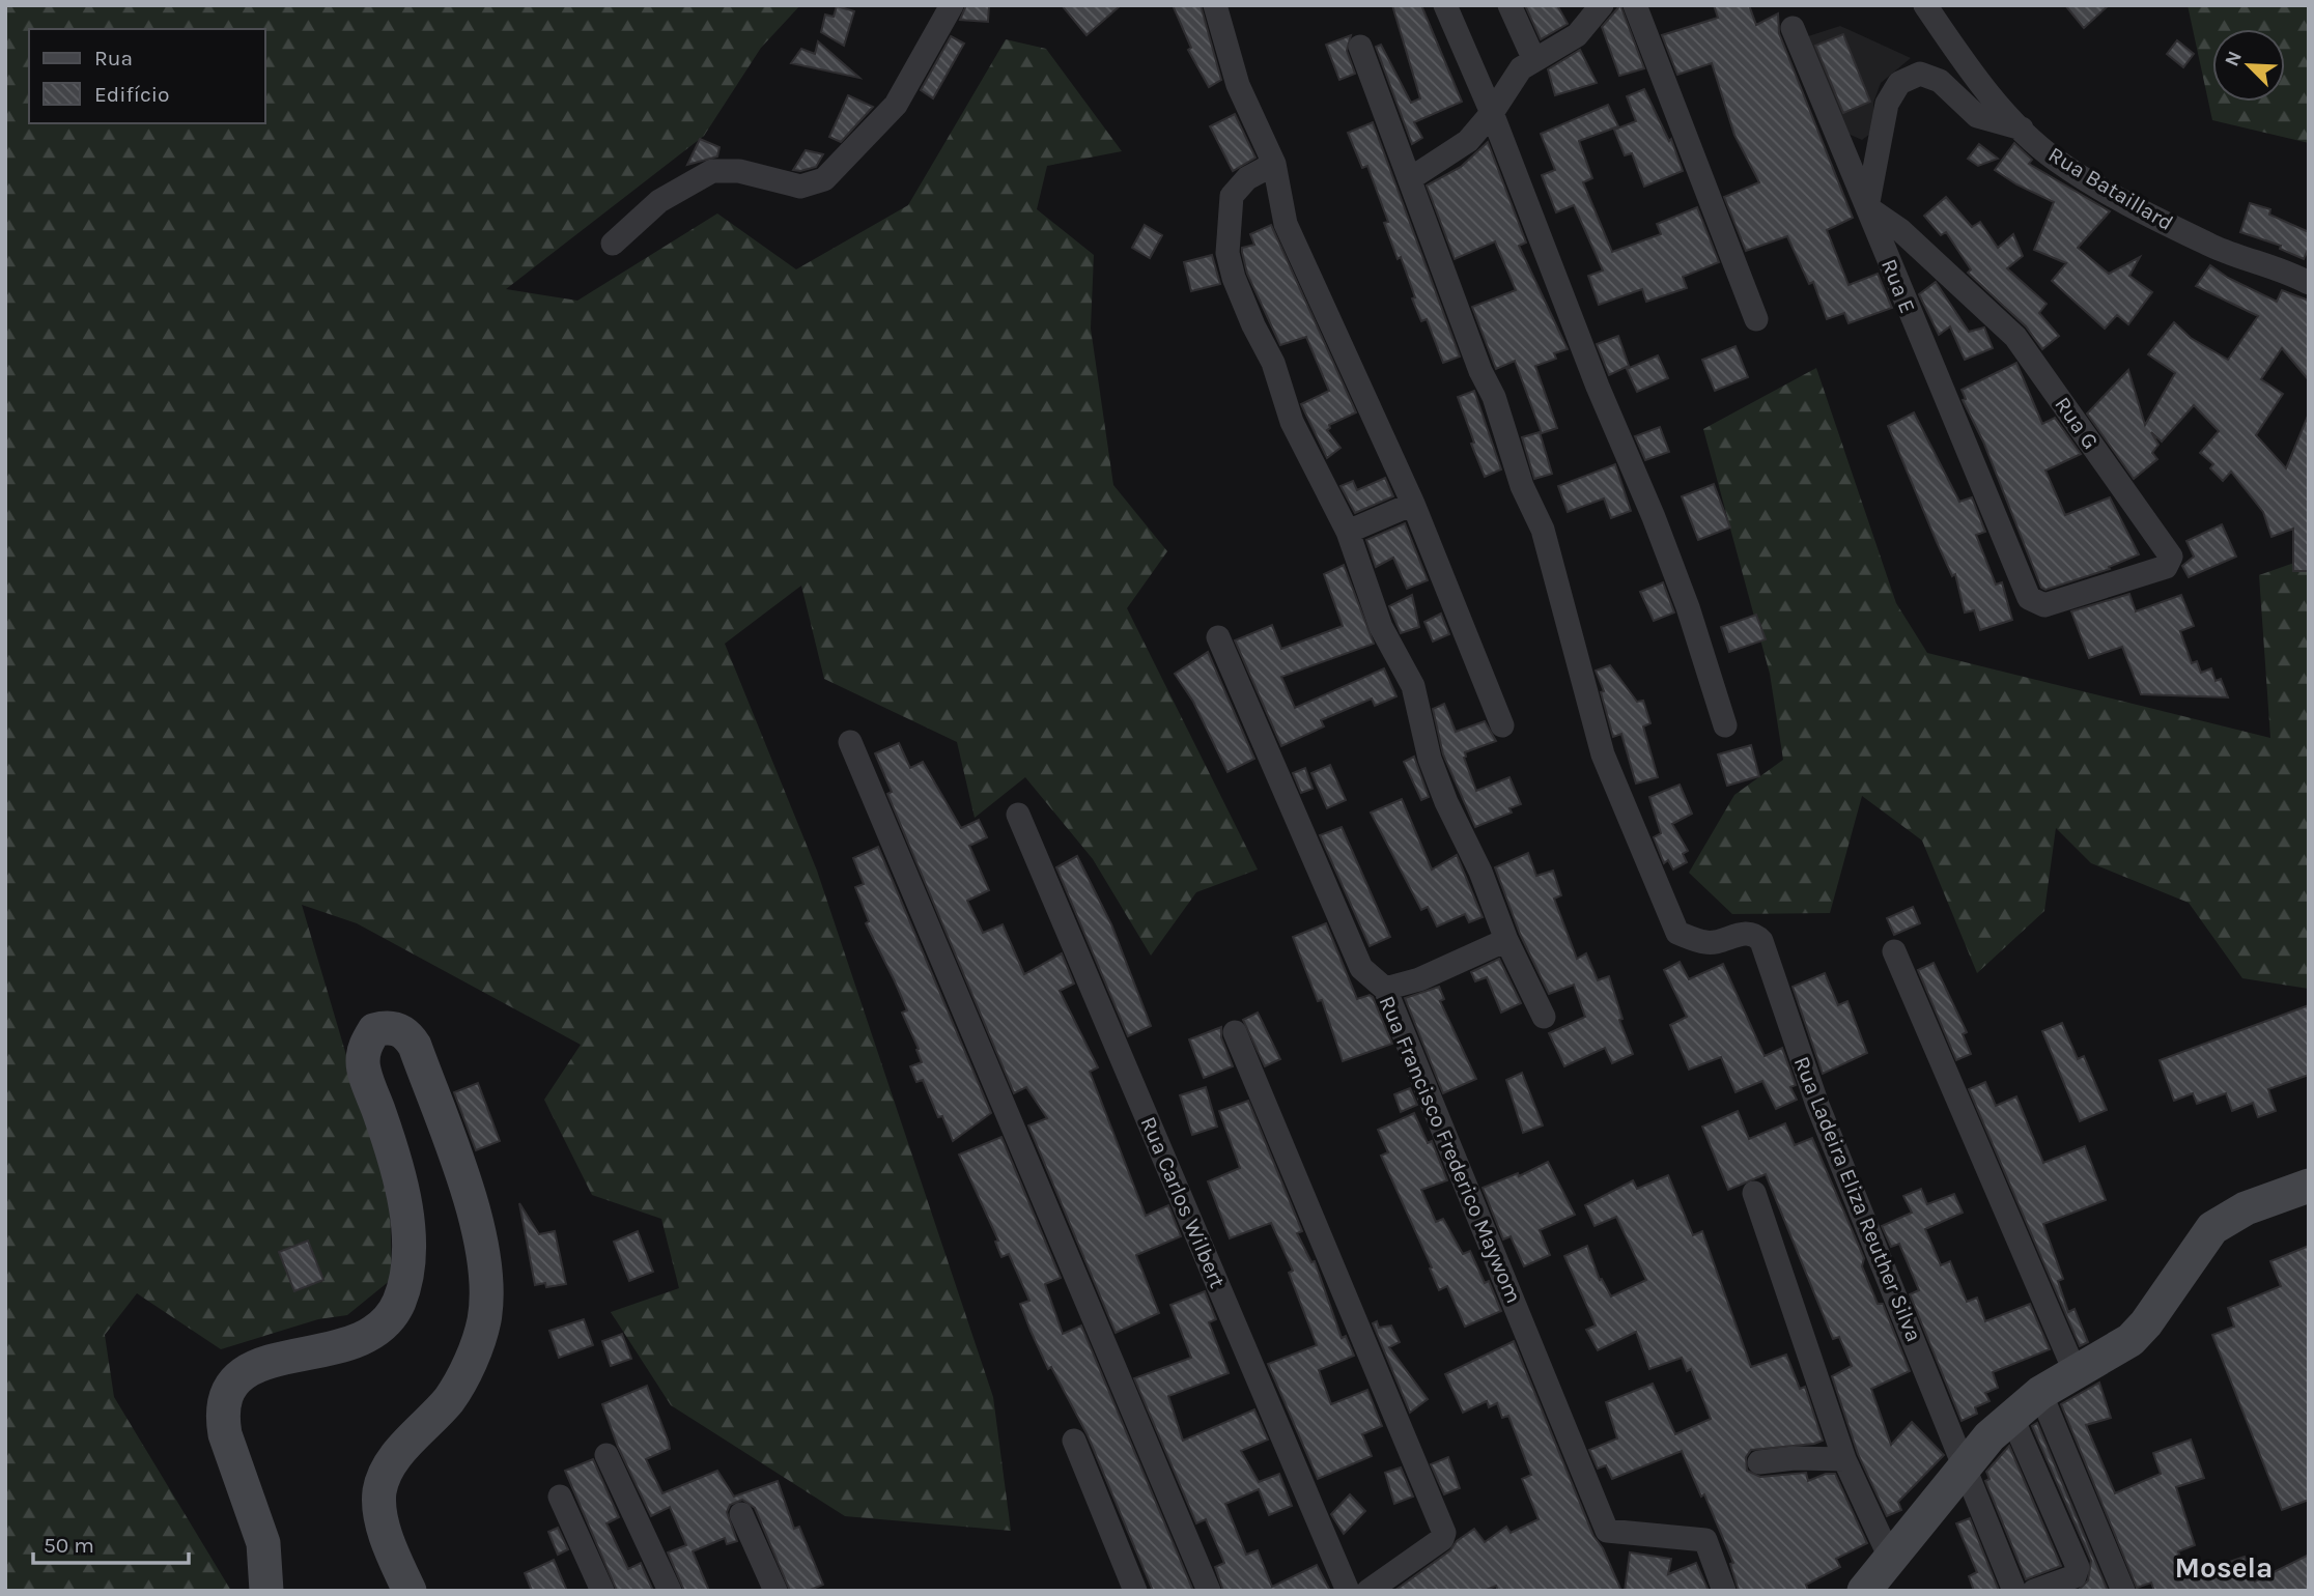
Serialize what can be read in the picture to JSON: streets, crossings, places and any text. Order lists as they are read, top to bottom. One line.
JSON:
{"streets":{"street":["Rua Bataillard","Rua E","Rua G","Rua Francisco Frederico Maywom","Rua Ladeira Eliza Reuther Silva","Rua Carlos Wilbert"]},"crossings":[["Rua E","Rua G"]],"districts":["Mosela"],"legend":["Rua","Edifício"],"scale_bar":"50 m","north":"top left"}
